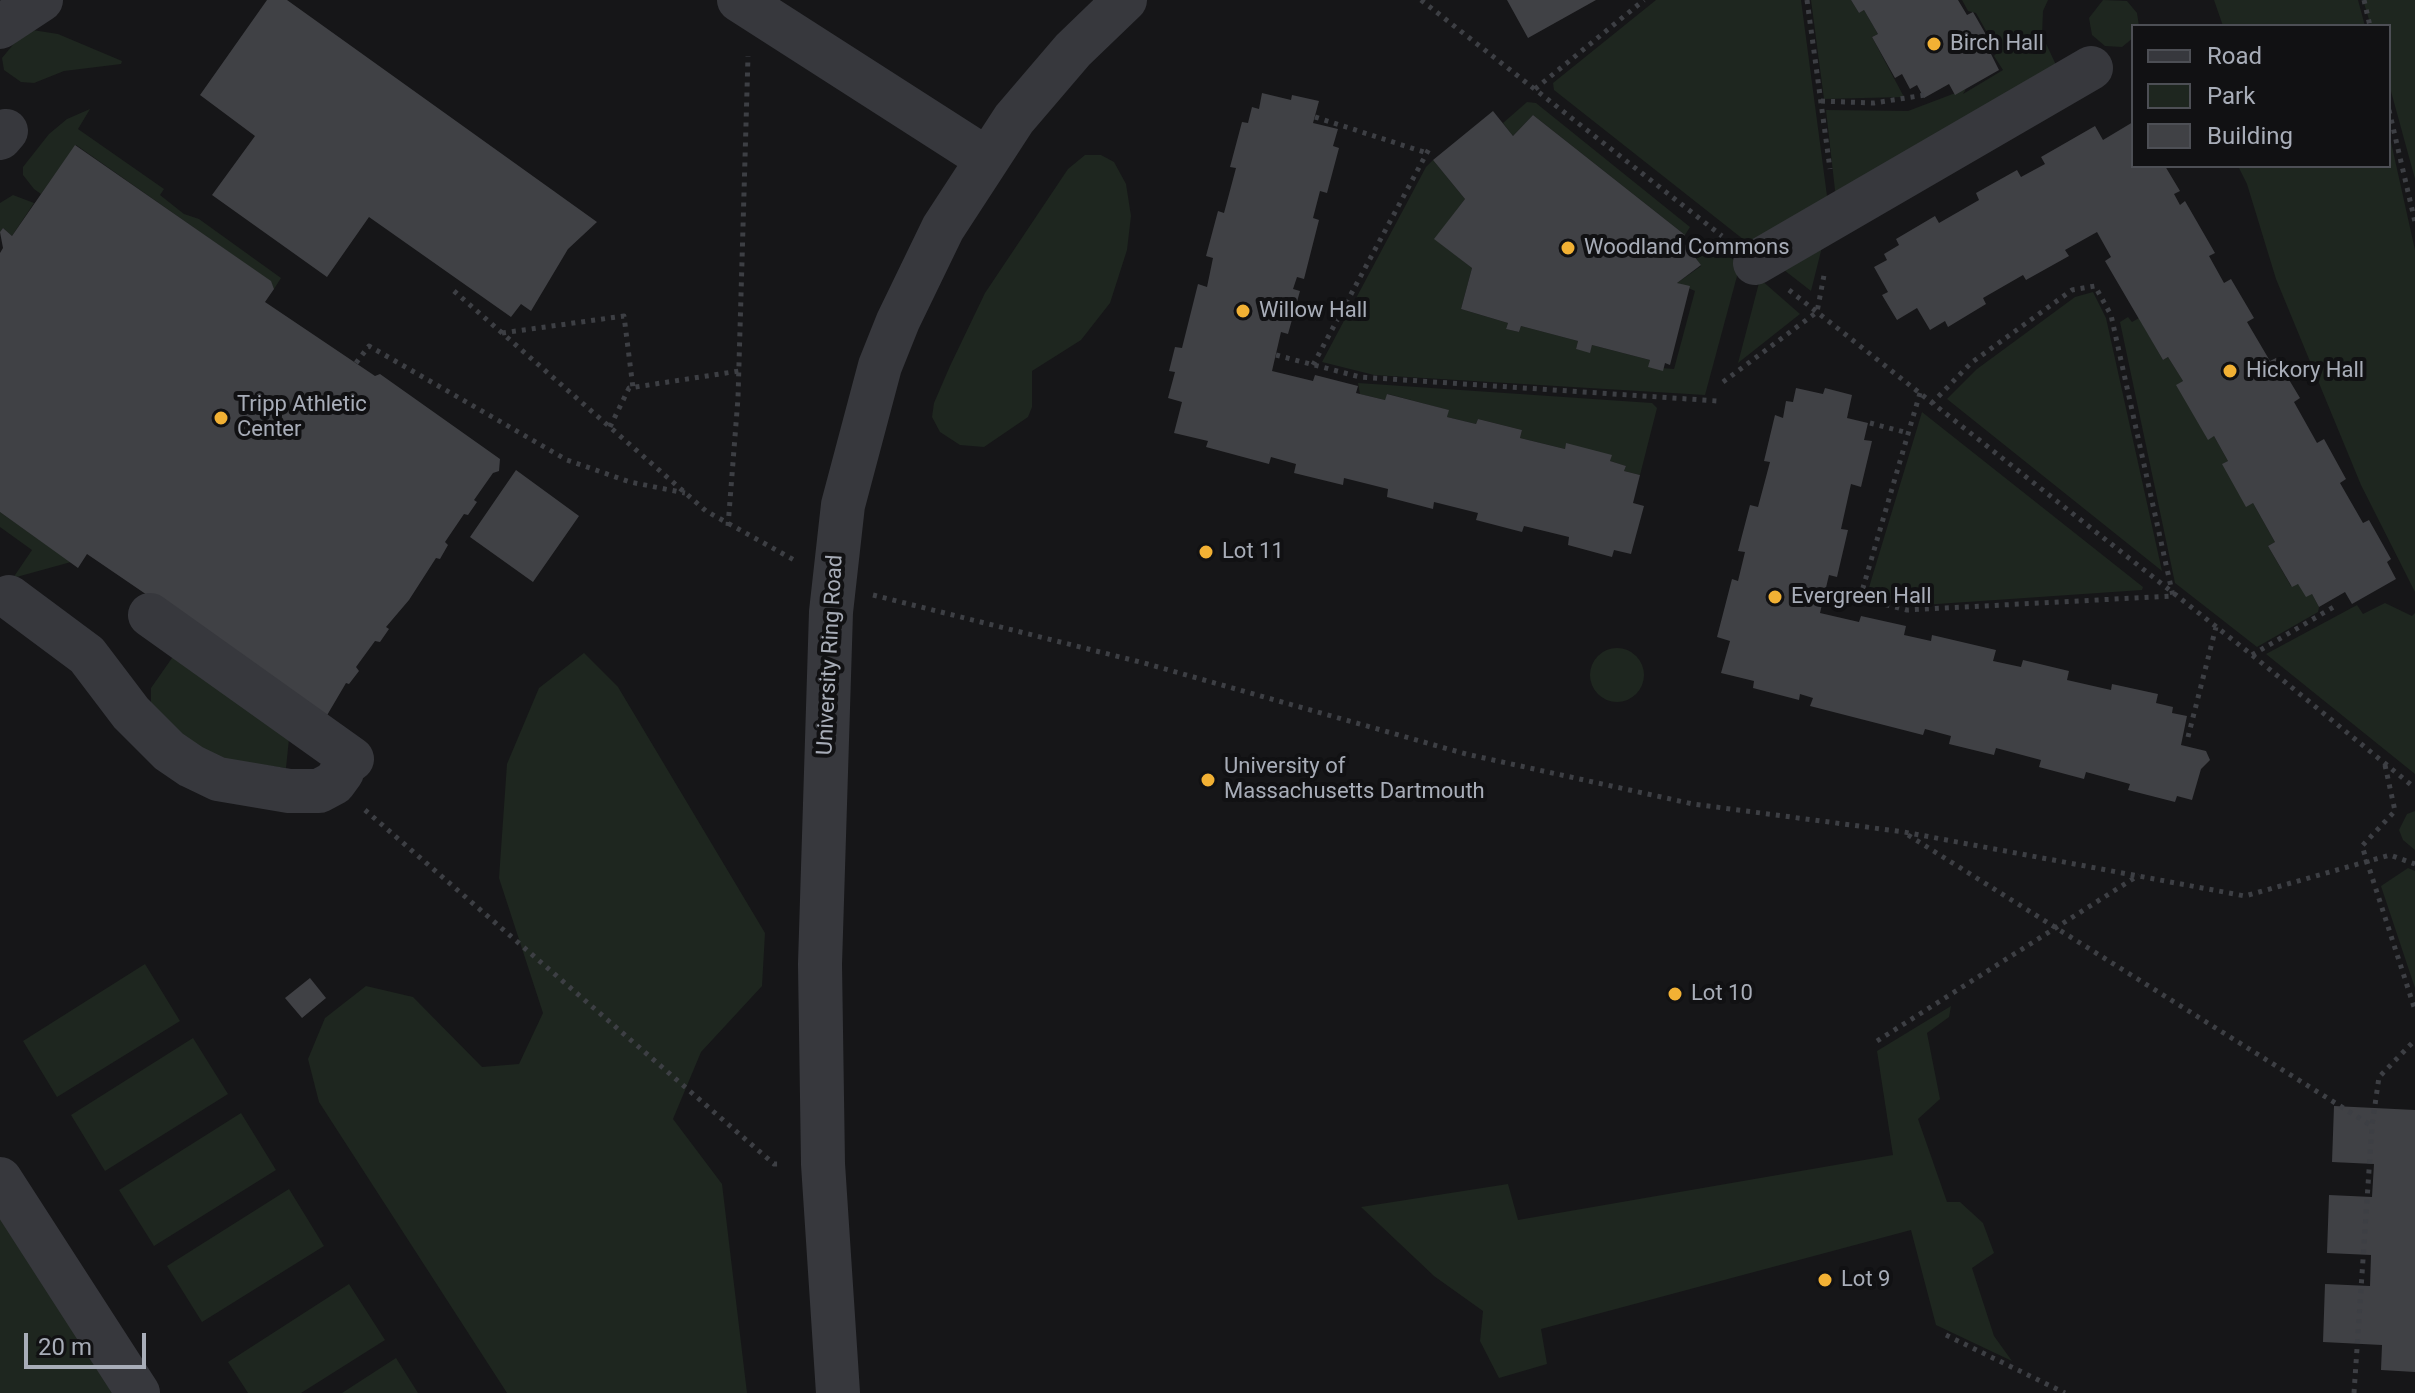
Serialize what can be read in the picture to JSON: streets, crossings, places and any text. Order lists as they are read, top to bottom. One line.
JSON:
{"streets":{"street":["University Ring Road"]},"places":["Birch Hall","Woodland Commons","Willow Hall","Hickory Hall","Tripp Athletic Center","Lot 11","Evergreen Hall","University of Massachusetts Dartmouth","Lot 10","Lot 9"],"legend":["Road","Park","Building"],"scale_bar":"20 m"}
